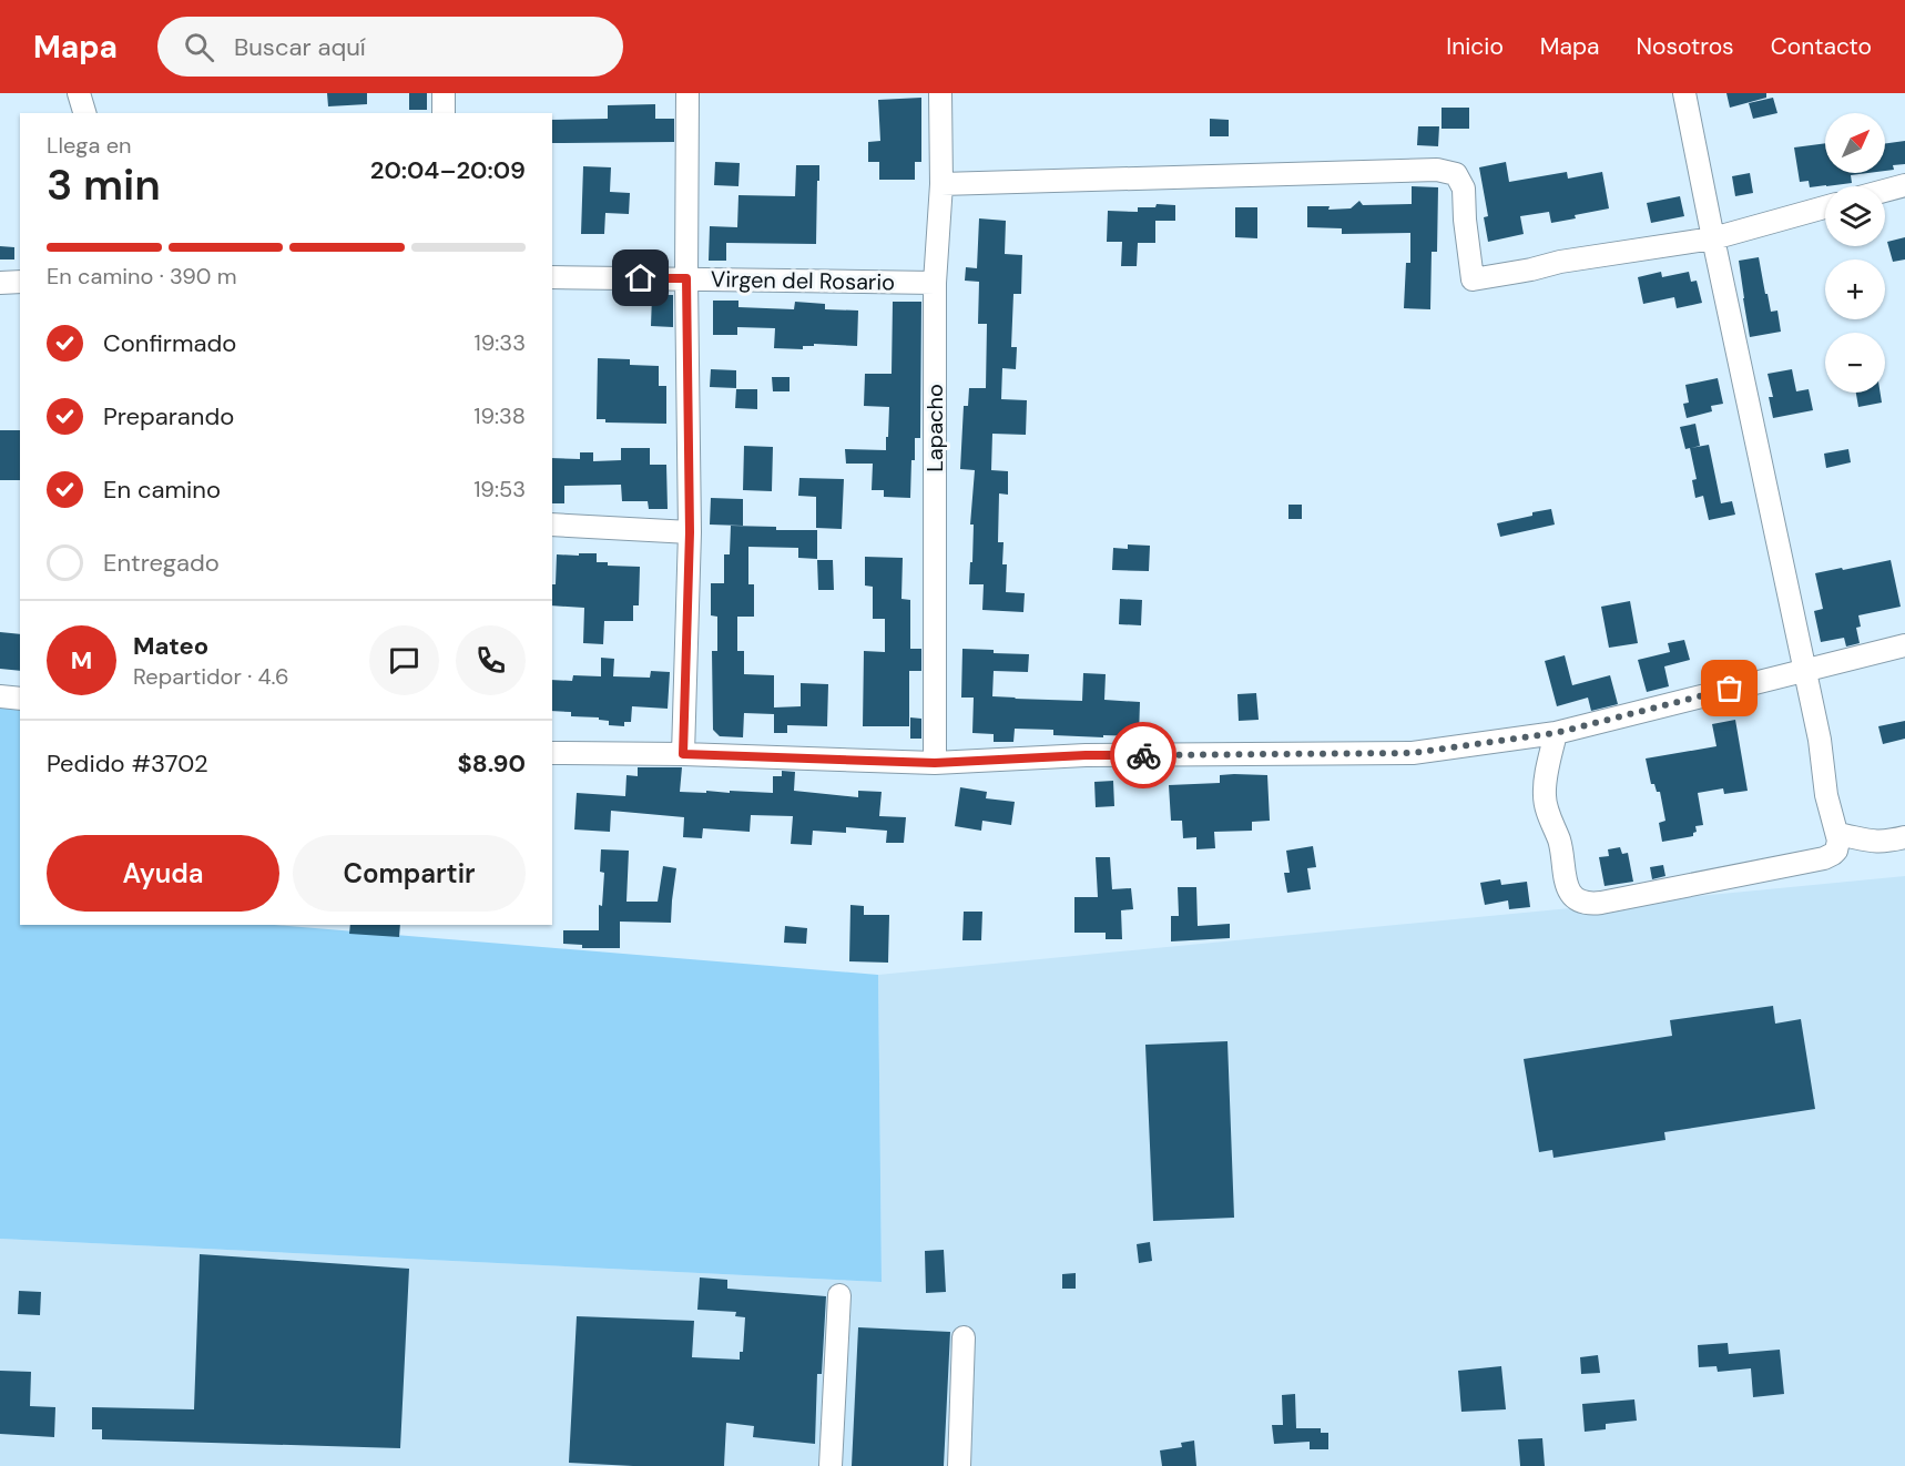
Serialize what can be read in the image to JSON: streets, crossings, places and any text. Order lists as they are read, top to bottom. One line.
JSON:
{"streets":{"street":["Virgen del Rosario","Lapacho"]},"crossings":[["Virgen del Rosario","Lapacho"]],"north":"top right","page":{"header":"Mapa","search":"Buscar aquí","nav":["Inicio","Mapa","Nosotros","Contacto"],"map_buttons":["+","−"],"heading":["3 min","Llega en","20:04–20:09"],"panel":["Mateo","Repartidor · 4.6","Pedido #3702","$8.90"],"bar":"En camino · 390 m","list":[["Confirmado","19:33"],["Preparando","19:38"],["En camino","19:53"],"Entregado"],"round":"M","buttons":["Ayuda","Compartir"]}}
